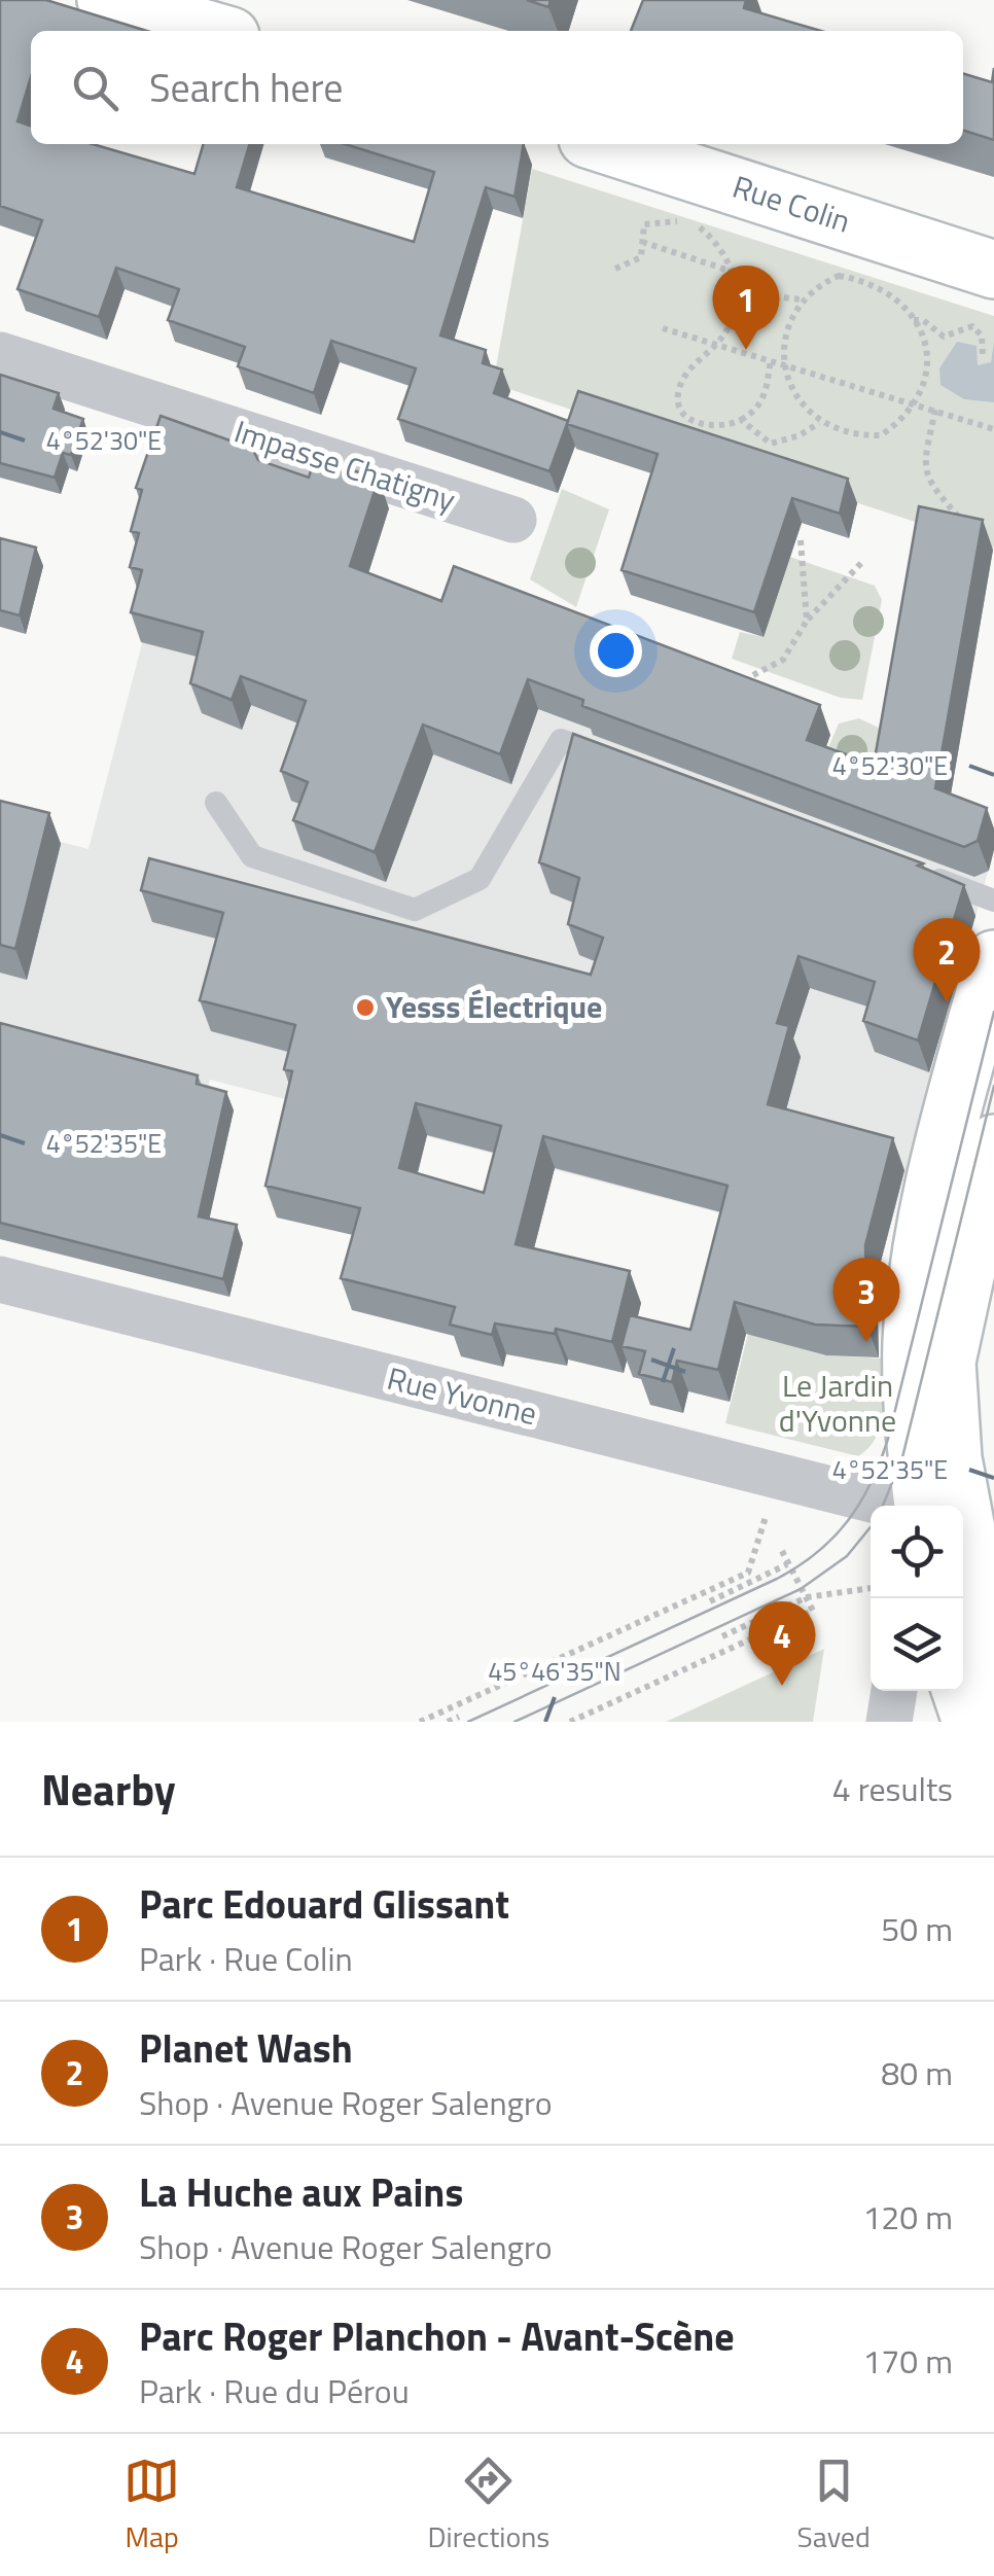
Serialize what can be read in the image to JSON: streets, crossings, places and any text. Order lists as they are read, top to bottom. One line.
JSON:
{"streets":{"main road":["Rue Colin"],"street":["Impasse Chatigny","Rue Yvonne"]},"parks":["Le Jardin d'Yvonne"],"places":["Yesss Électrique"],"page":{"search":"Search here","pins":["1","2","3","4"],"heading":["Nearby","4 results"],"list":[{"mark":"1","name":"Parc Edouard Glissant","note":"Park · Rue Colin","value":"50 m"},{"mark":"2","name":"Planet Wash","note":"Shop · Avenue Roger Salengro","value":"80 m"},{"mark":"3","name":"La Huche aux Pains","note":"Shop · Avenue Roger Salengro","value":"120 m"},{"mark":"4","name":"Parc Roger Planchon - Avant-Scène","note":"Park · Rue du Pérou","value":"170 m"}],"nav":["Map","Directions","Saved"]},"coordinates":["4°52'30\"E","4°52'35\"E","45°46'35\"N"]}
